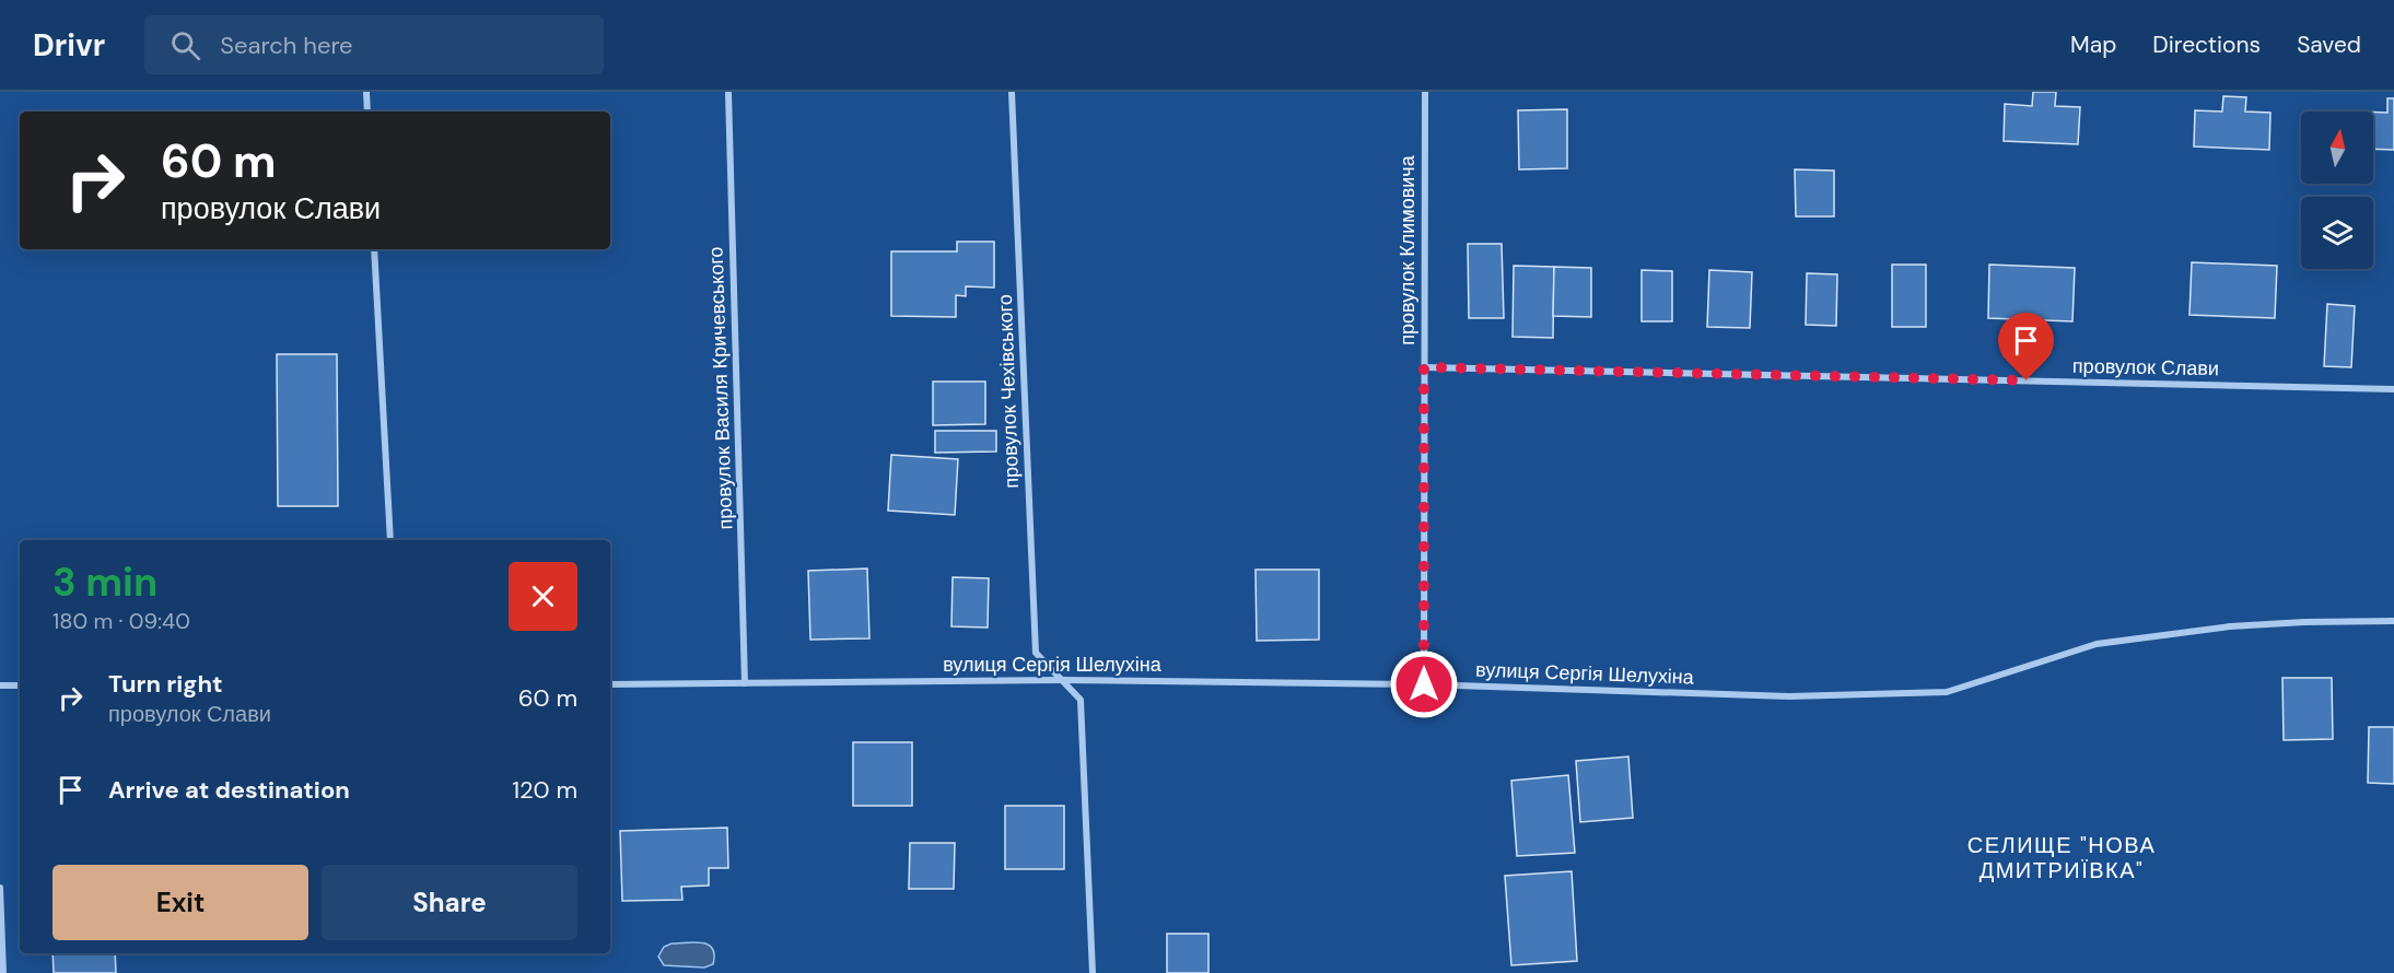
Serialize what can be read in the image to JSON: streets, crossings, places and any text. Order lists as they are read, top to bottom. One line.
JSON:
{"streets":{"street":["провулок Климовича","провулок Слави","провулок Василя Кричевського","провулок Чехівського","вулиця Сергія Шелухіна"]},"crossings":[["провулок Климовича","провулок Слави"],["провулок Климовича","вулиця Сергія Шелухіна"],["провулок Василя Кричевського","вулиця Сергія Шелухіна"],["провулок Чехівського","вулиця Сергія Шелухіна"]],"districts":["СЕЛИЩЕ \"НОВА ДМИТРИЇВКА\""],"north":"top","page":{"header":"Drivr","search":"Search here","nav":["Map","Directions","Saved"],"turn":["60 m","провулок Слави"],"heading":["3 min","180 m · 09:40"],"list":[{"name":"Turn right","note":"провулок Слави","value":"60 m"},{"name":"Arrive at destination","value":"120 m"}],"buttons":["Exit","Share"]}}
